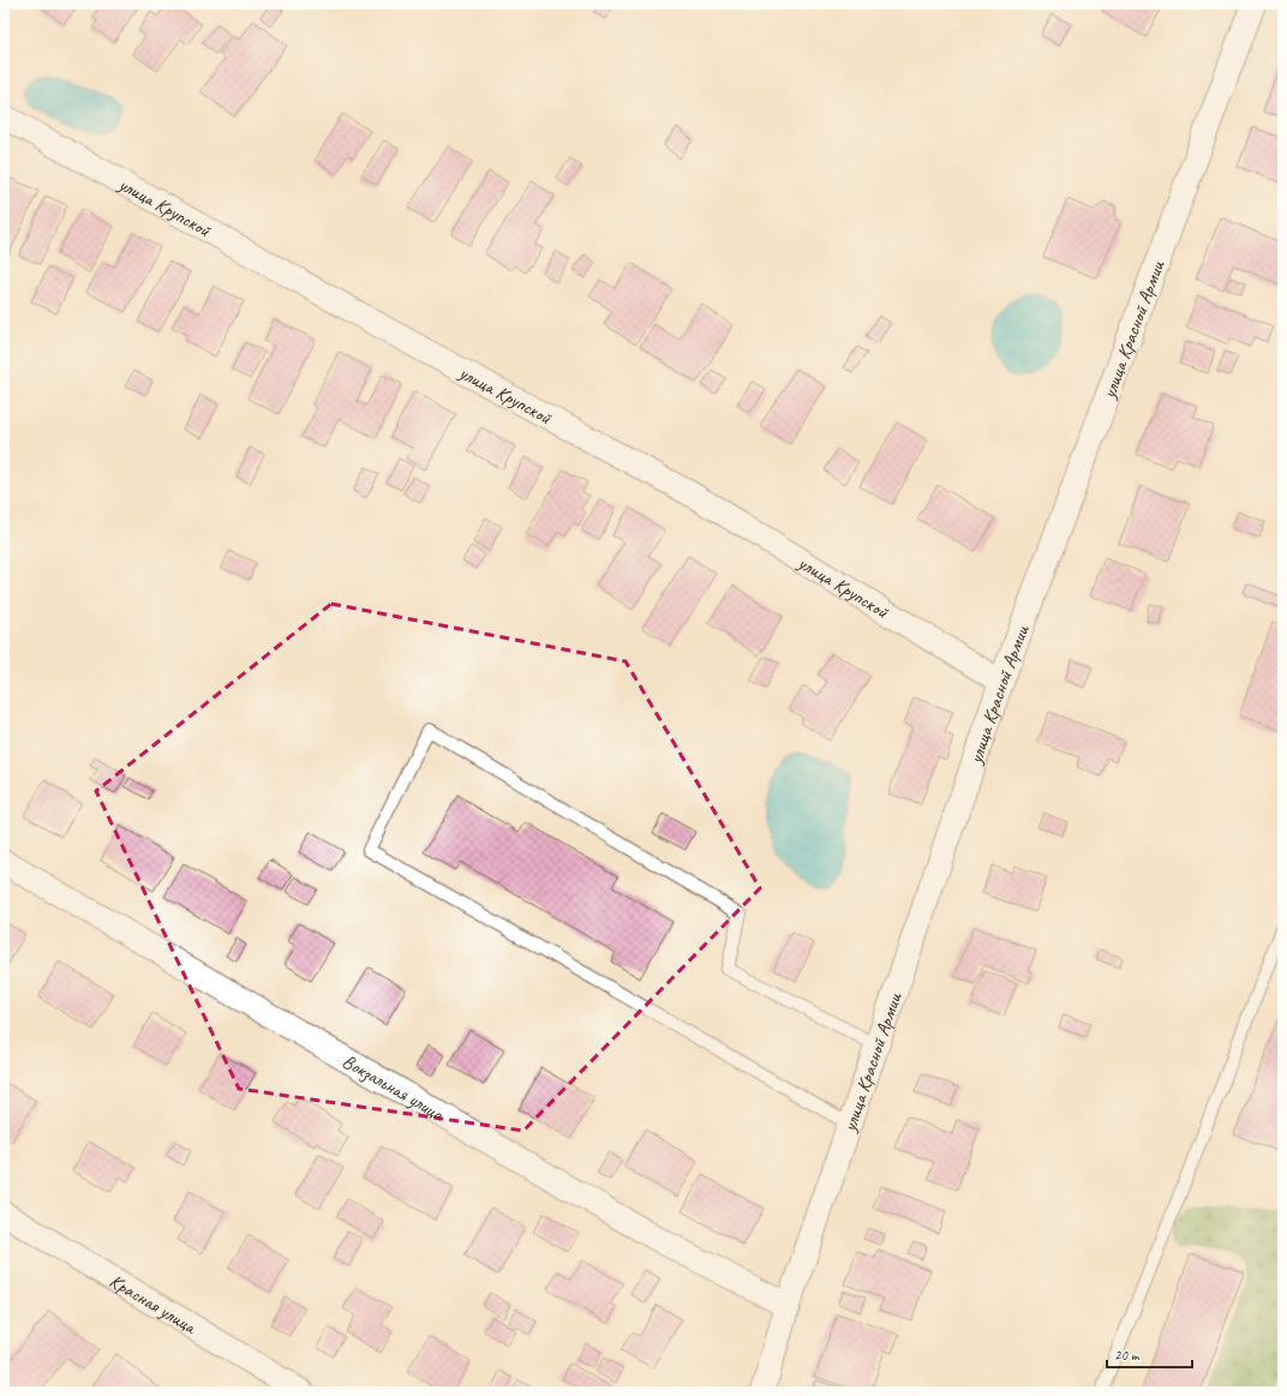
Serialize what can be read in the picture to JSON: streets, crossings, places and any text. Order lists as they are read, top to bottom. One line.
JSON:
{"streets":{"street":["улица Крупской","улица Красной Армии","Вокзальная улица","Красная улица"]},"crossings":[["улица Крупской","улица Красной Армии"],["улица Красной Армии","Вокзальная улица"]],"scale_bar":"20 m"}
